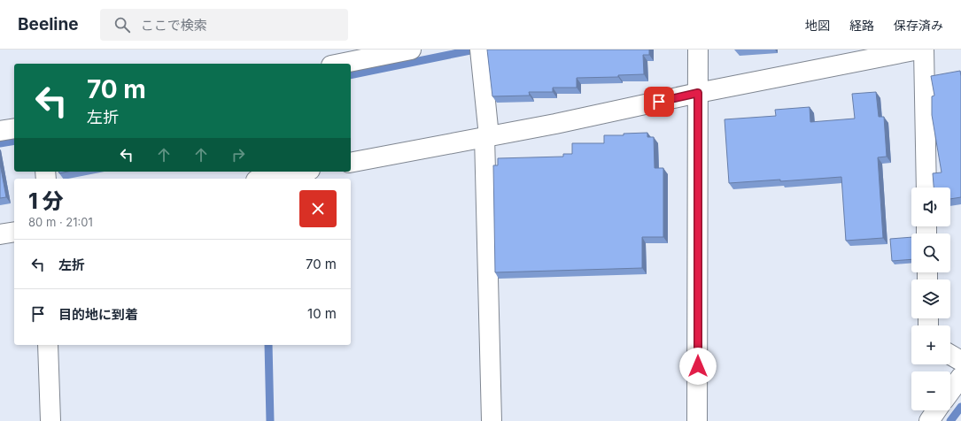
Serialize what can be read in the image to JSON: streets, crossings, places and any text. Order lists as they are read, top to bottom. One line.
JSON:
{"page":{"header":"Beeline","search":"ここで検索","nav":["地図","経路","保存済み"],"turn":["70 m","左折"],"heading":["1 分","80 m · 21:01"],"map_buttons":["+","−"],"list":[{"name":"左折","value":"70 m"},{"name":"目的地に到着","value":"10 m"}]}}
